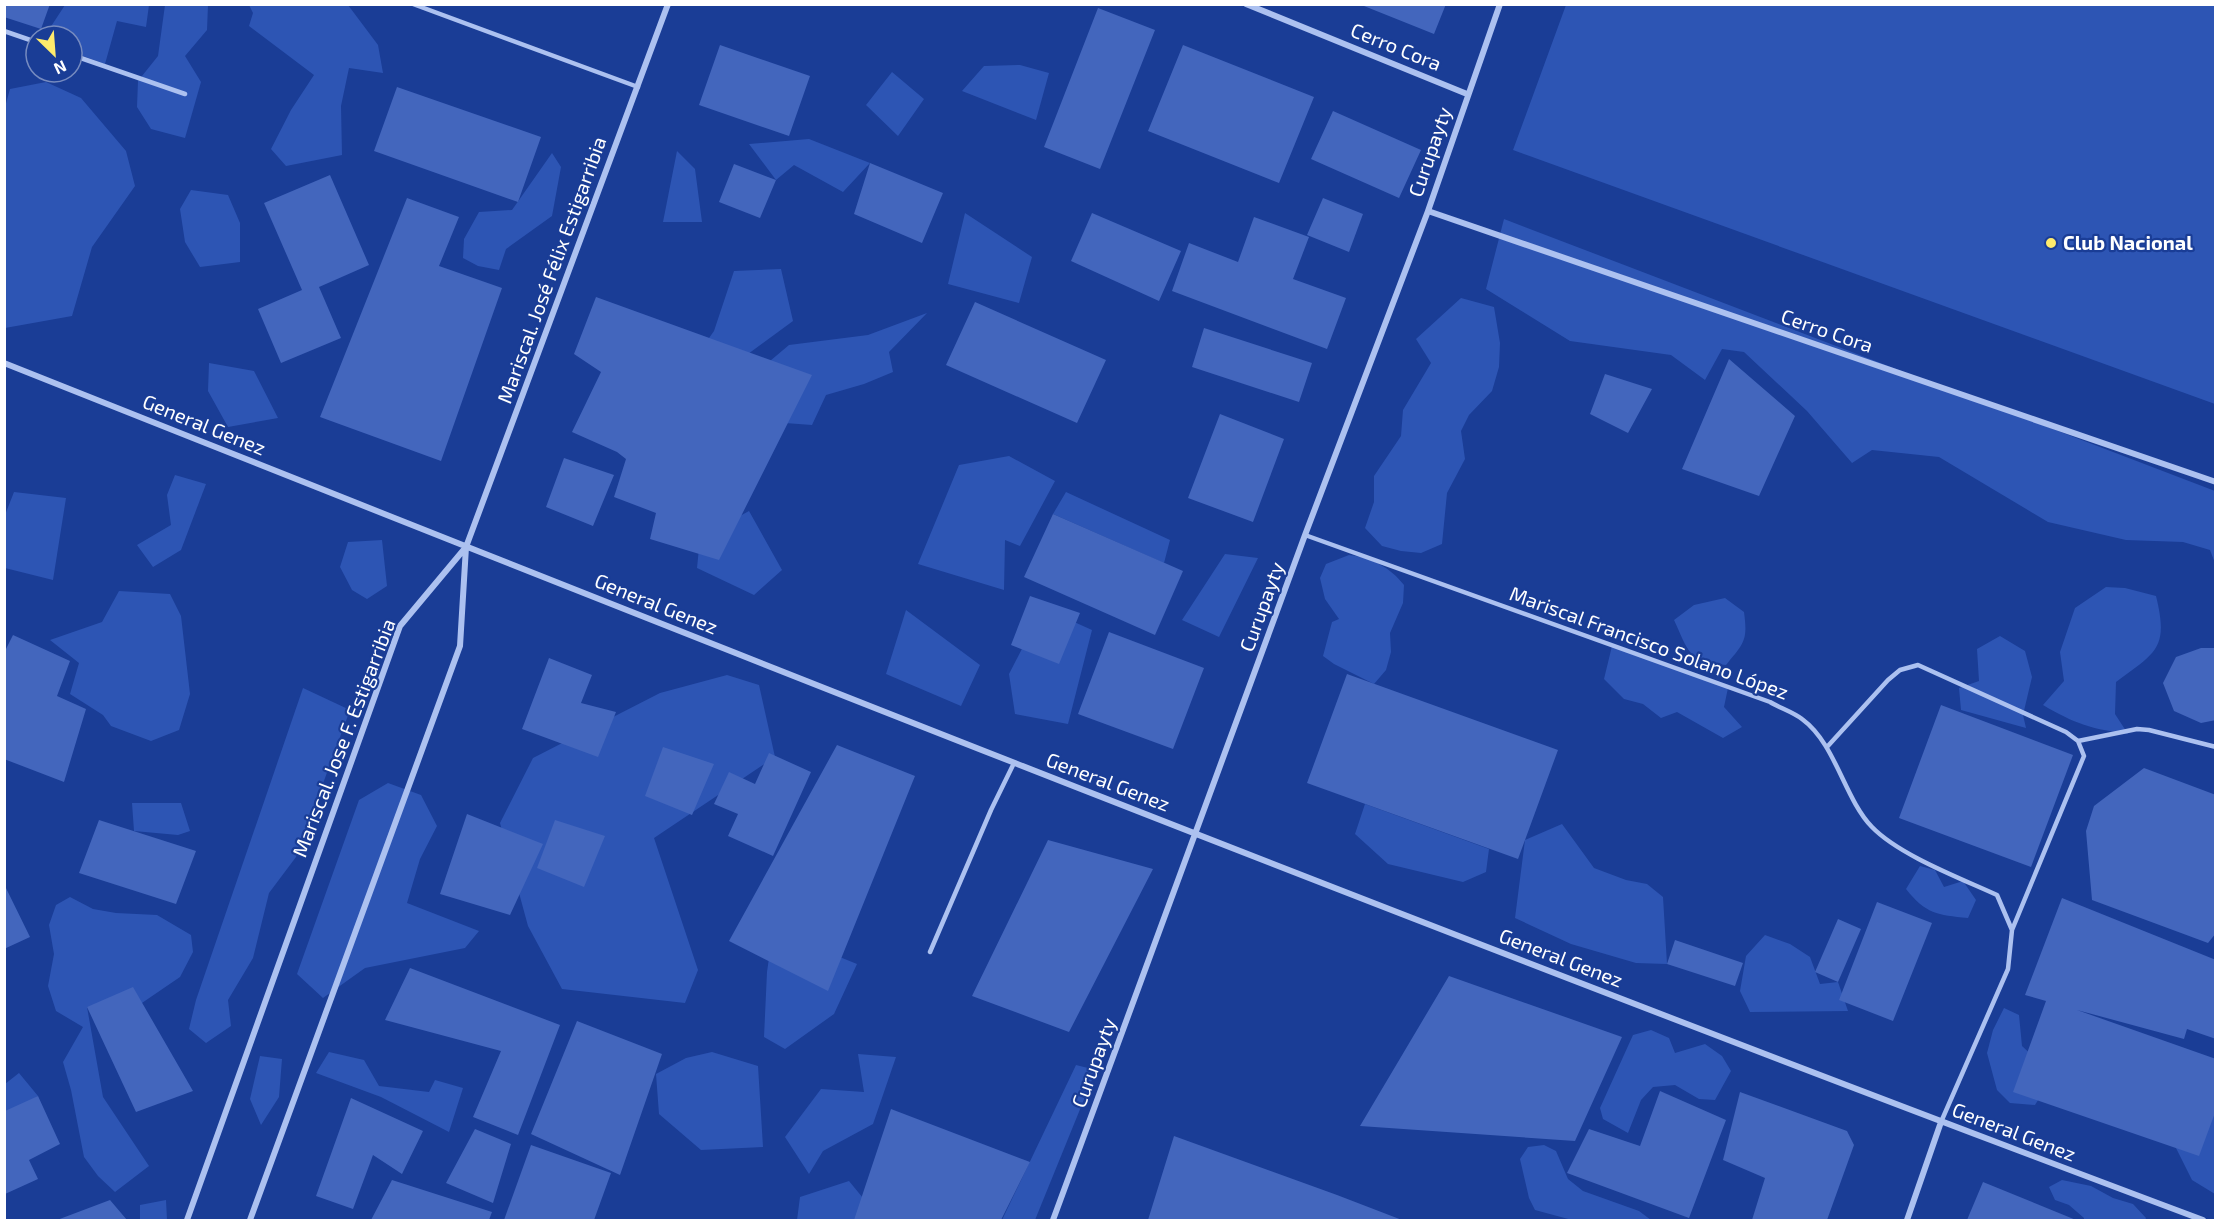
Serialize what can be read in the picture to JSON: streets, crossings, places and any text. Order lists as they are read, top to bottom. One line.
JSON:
{"streets":{"street":["Cerro Cora","Curupayty","Mariscal. José Félix Estigarribia","General Genez","Mariscal Francisco Solano López","Mariscal. Jose F. Estigarribia"]},"crossings":[["Cerro Cora","Curupayty"],["Curupayty","General Genez"],["Curupayty","Mariscal Francisco Solano López"],["Mariscal. José Félix Estigarribia","General Genez"],["Mariscal. José Félix Estigarribia","Mariscal. Jose F. Estigarribia"],["General Genez","Mariscal Francisco Solano López"],["General Genez","Mariscal. Jose F. Estigarribia"]],"places":["Club Nacional"],"north":"bottom right"}
